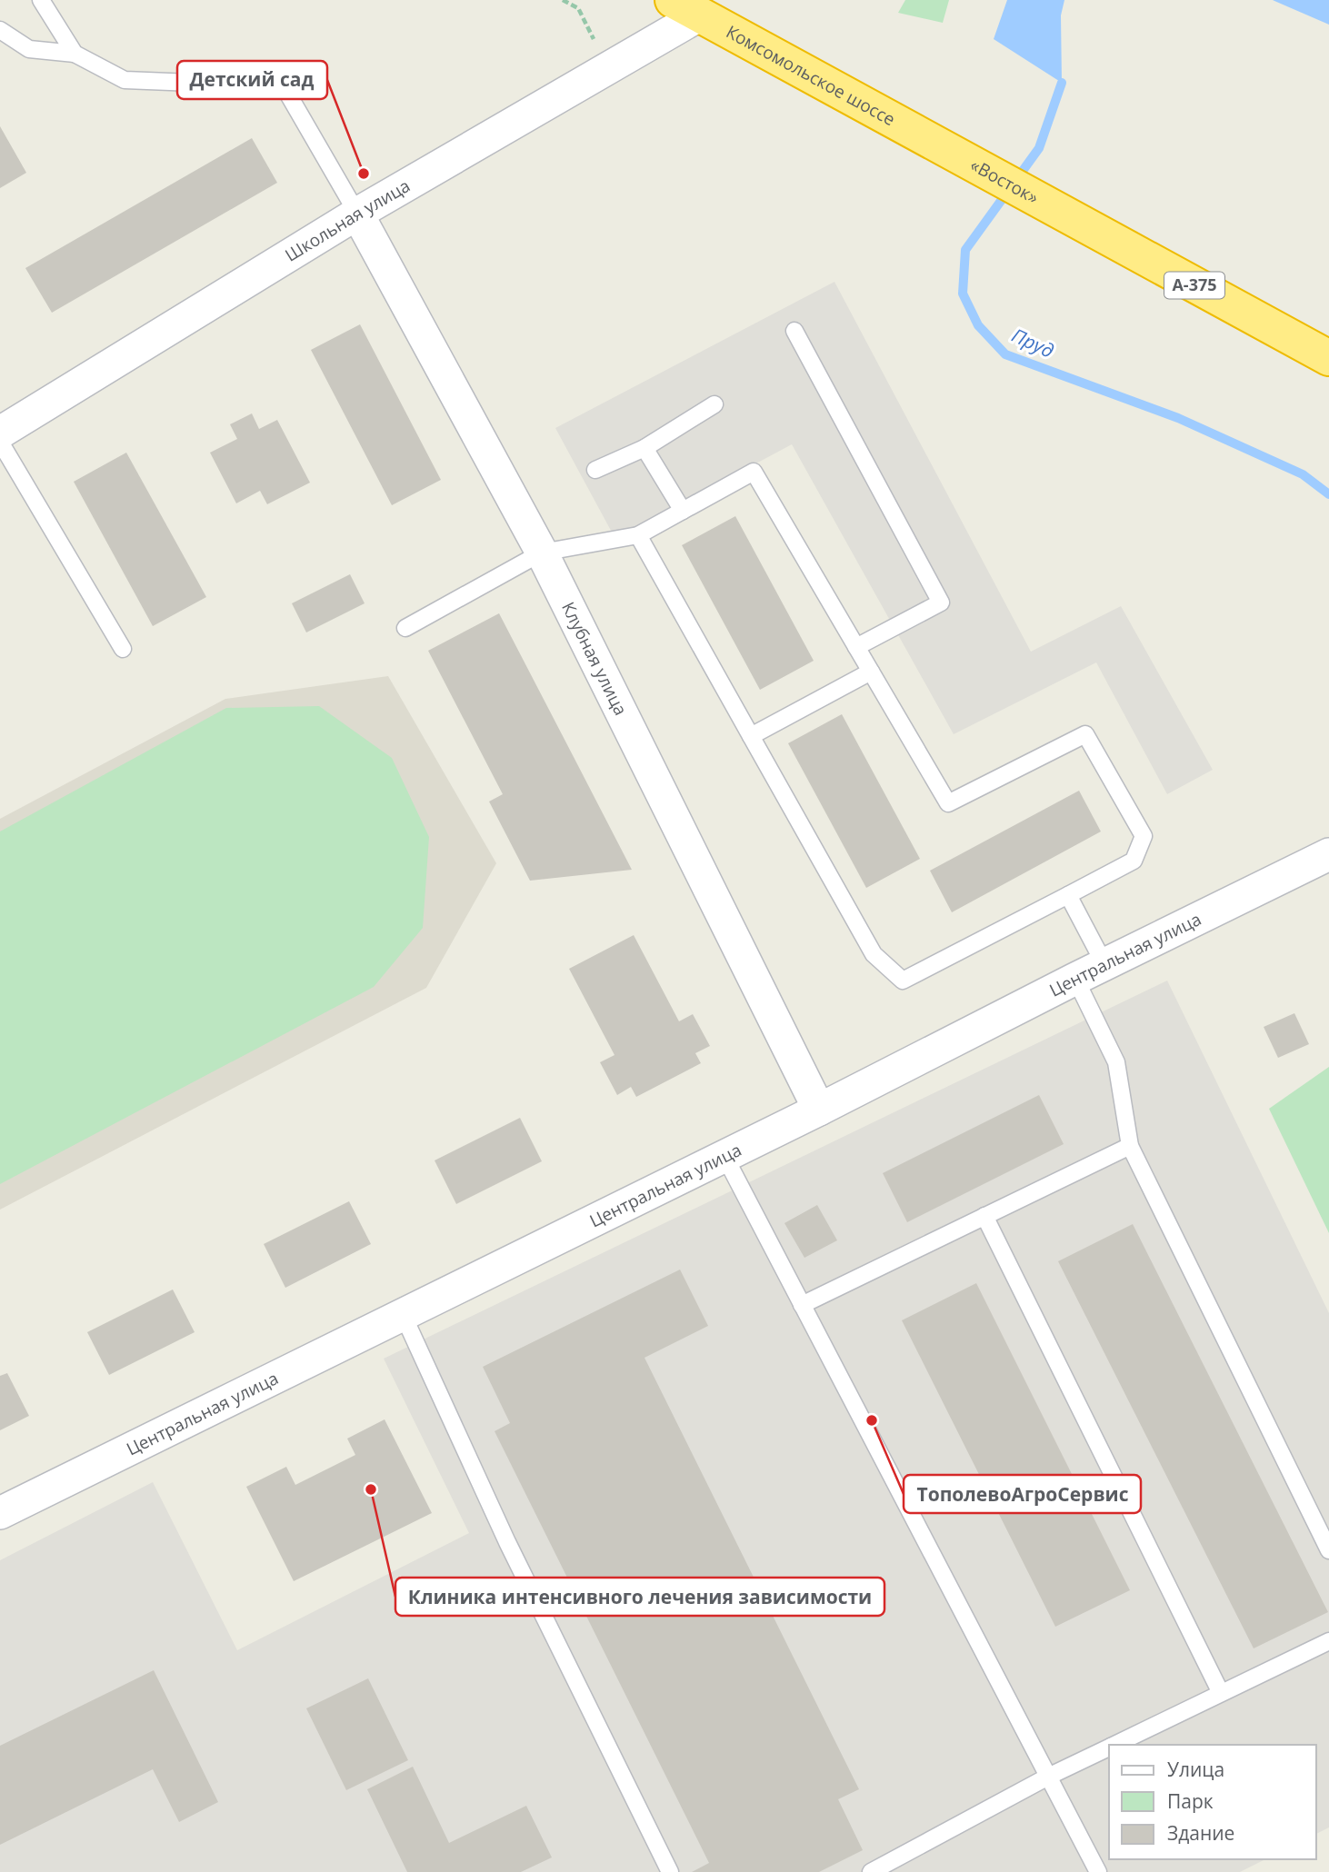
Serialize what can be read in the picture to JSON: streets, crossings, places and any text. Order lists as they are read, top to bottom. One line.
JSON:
{"streets":{"highway":["Комсомольское шоссе","«Восток»","А-375"],"street":["Школьная улица","Клубная улица","Центральная улица"]},"crossings":[["Комсомольское шоссе","«Восток»"],["Комсомольское шоссе","Школьная улица"],["Школьная улица","Клубная улица"],["Клубная улица","Центральная улица"]],"water":["Пруд"],"places":["Детский сад","ТополевоАгроСервис","Клиника интенсивного лечения зависимости"],"legend":["Улица","Парк","Здание"]}
